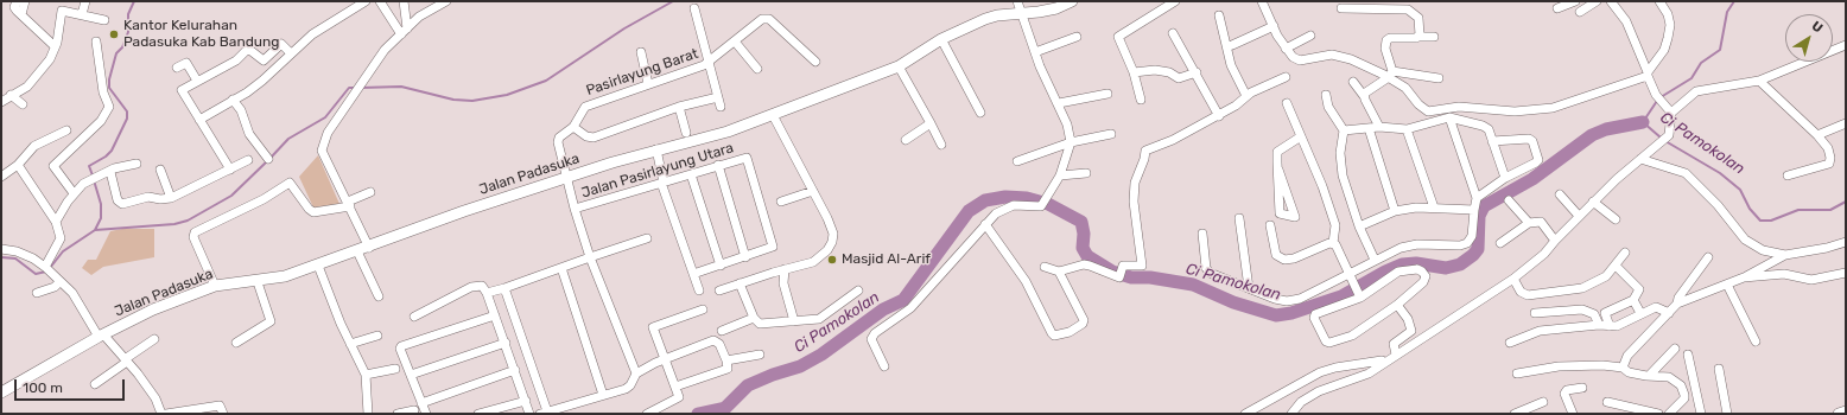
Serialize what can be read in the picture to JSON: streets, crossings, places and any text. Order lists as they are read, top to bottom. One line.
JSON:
{"streets":{"street":["Pasirlayung Barat","Jalan Pasirlayung Utara","Jalan Padasuka"]},"crossings":[["Pasirlayung Barat","Jalan Padasuka"]],"water":["Ci Pamokolan"],"places":["Kantor Kelurahan Padasuka Kab Bandung","Masjid Al-Arif"],"scale_bar":"100 m","north":"top right"}
